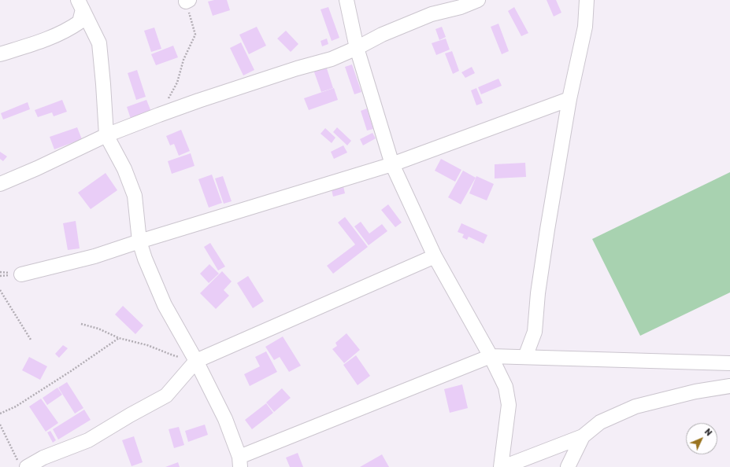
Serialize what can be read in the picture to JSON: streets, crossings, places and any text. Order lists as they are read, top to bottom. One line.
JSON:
{"north":"top right"}
